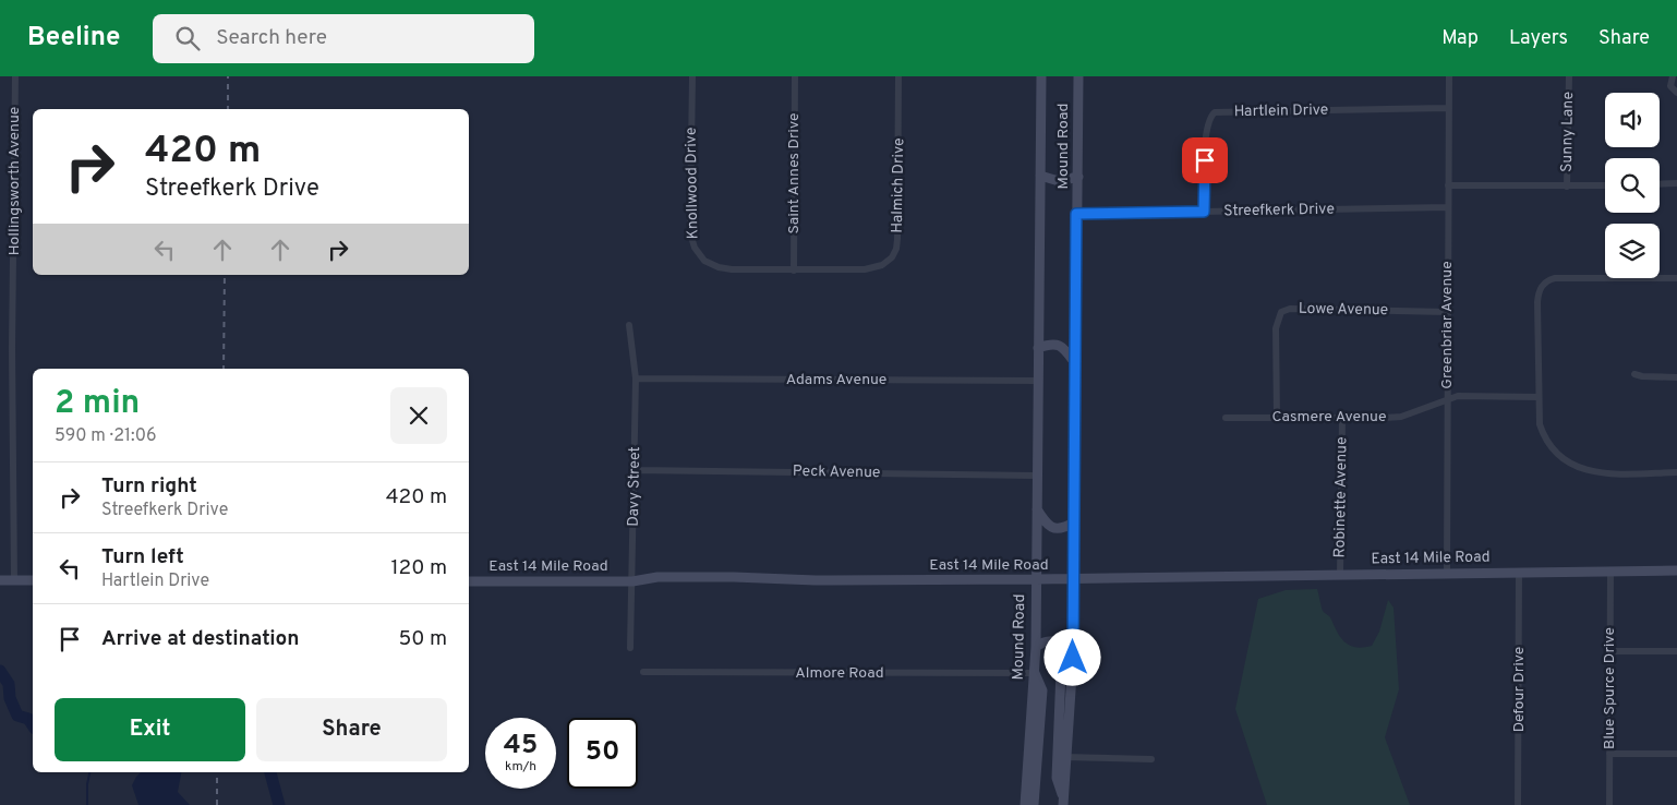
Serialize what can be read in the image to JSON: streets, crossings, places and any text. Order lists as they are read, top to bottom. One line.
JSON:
{"streets":{"main road":["Mound Road","East 14 Mile Road"],"street":["Hartlein Drive","Sunny Lane","Saint Annes Drive","Hollingsworth Avenue","Knollwood Drive","Halmich Drive","Streefkerk Drive","Lowe Avenue","Greenbriar Avenue","Adams Avenue","Casmere Avenue","Peck Avenue","Davy Street","Robinette Avenue","Almore Road","Blue Spurce Drive","Defour Drive"]},"crossings":[["Hartlein Drive","Streefkerk Drive"],["Hartlein Drive","Greenbriar Avenue"],["Mound Road","Streefkerk Drive"],["Mound Road","Adams Avenue"],["Mound Road","Peck Avenue"],["Mound Road","East 14 Mile Road"],["Mound Road","Almore Road"],["Saint Annes Drive","Knollwood Drive"],["Saint Annes Drive","Halmich Drive"],["Knollwood Drive","Halmich Drive"],["Streefkerk Drive","Greenbriar Avenue"],["Lowe Avenue","Greenbriar Avenue"],["Lowe Avenue","Casmere Avenue"],["Greenbriar Avenue","Casmere Avenue"],["Greenbriar Avenue","East 14 Mile Road"],["Adams Avenue","Davy Street"],["Casmere Avenue","Robinette Avenue"],["Peck Avenue","Davy Street"],["Davy Street","East 14 Mile Road"],["Robinette Avenue","East 14 Mile Road"],["East 14 Mile Road","Blue Spurce Drive"],["East 14 Mile Road","Defour Drive"]],"page":{"header":"Beeline","search":"Search here","nav":["Map","Layers","Share"],"turn":["420 m","Streefkerk Drive"],"heading":["2 min","590 m · 21:06"],"list":[{"name":"Turn right","note":"Streefkerk Drive","value":"420 m"},{"name":"Turn left","note":"Hartlein Drive","value":"120 m"},{"name":"Arrive at destination","value":"50 m"}],"buttons":["Exit","Share"],"speed":"45 km/h","limit":"50"}}
